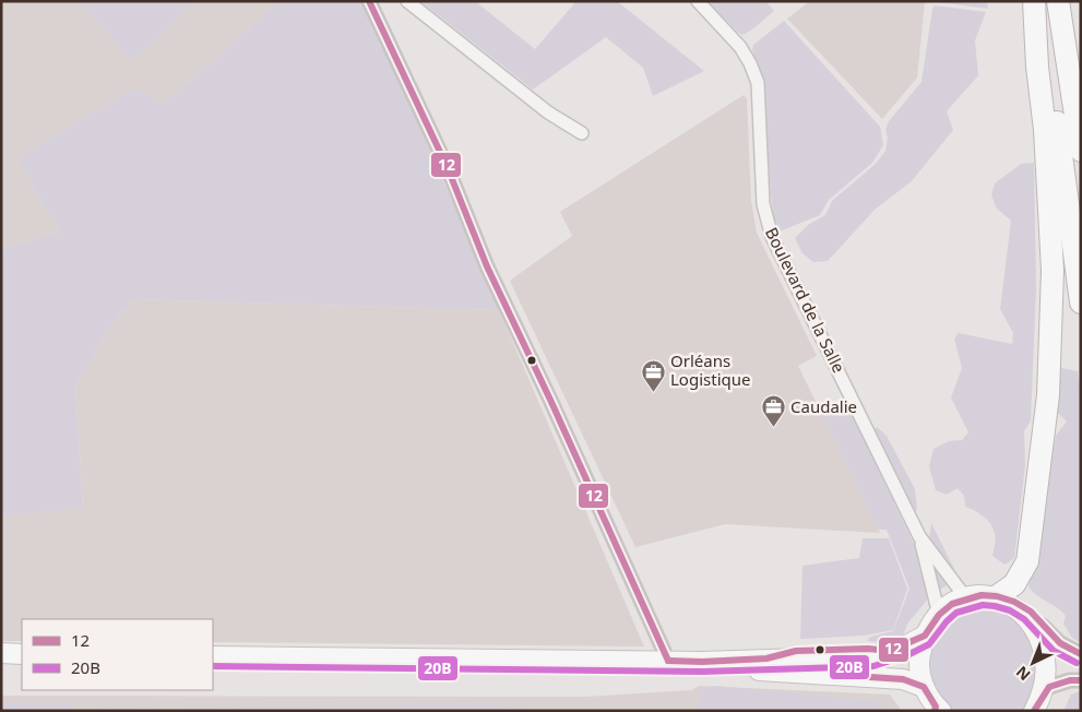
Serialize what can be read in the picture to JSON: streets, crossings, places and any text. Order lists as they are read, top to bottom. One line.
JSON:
{"streets":{"street":["Boulevard de la Salle"]},"places":{"office":["Orléans Logistique","Caudalie"]},"lines":["transit line 12","transit line 20B"],"legend":["12","20B"],"north":"bottom left"}
